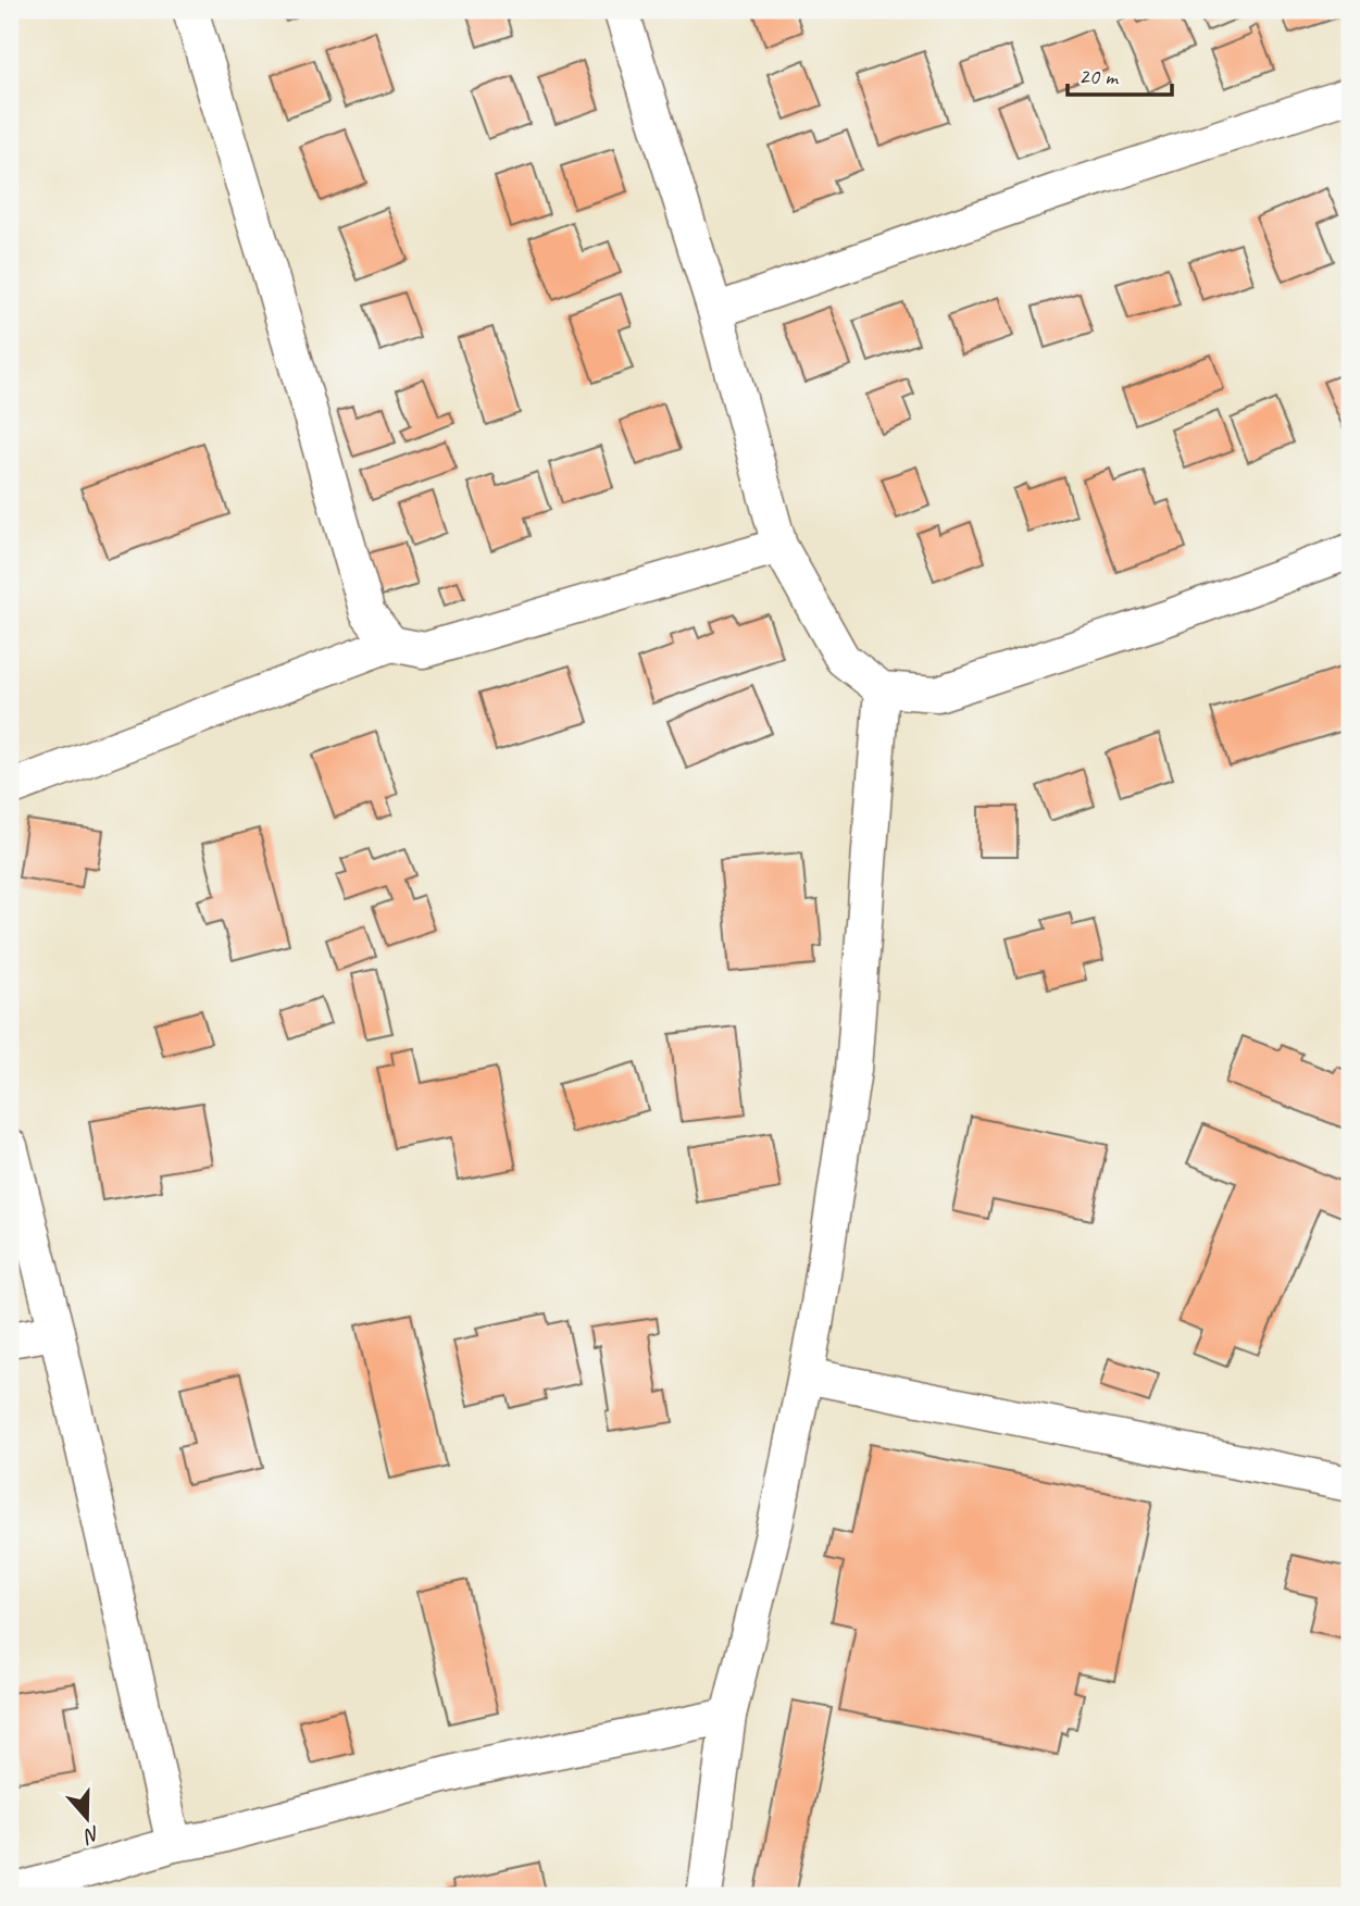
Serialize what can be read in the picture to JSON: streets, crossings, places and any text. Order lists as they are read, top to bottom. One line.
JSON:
{"scale_bar":"20 m","north":"bottom"}
